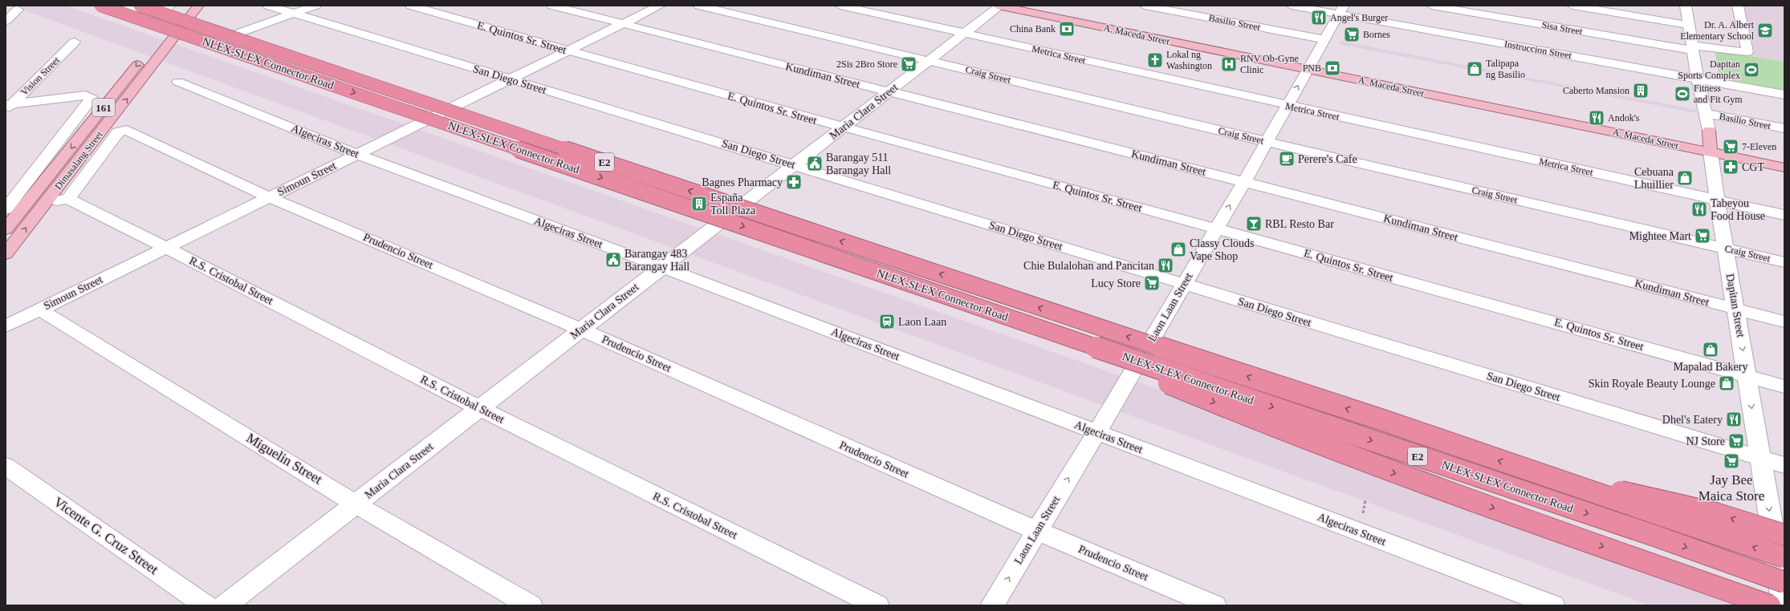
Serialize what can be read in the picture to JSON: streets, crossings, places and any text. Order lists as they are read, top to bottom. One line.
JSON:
{"streets":{"highway":["NLEX-SLEX Connector Road","E2"],"main road":["A. Maceda Street","161","Dimasalang Street","Dapitan Street"],"street":["Basilio Street","Sisa Street","E. Quintos Sr. Street","Instruccion Street","Metrica Street","Craig Street","Kundiman Street","Vision Street","San Diego Street","Maria Clara Street","Algeciras Street","Simoun Street","Prudencio Street","R.S. Cristobal Street","Laon Laan Street","Miguelin Street","Vicente G. Cruz Street"]},"crossings":[["Basilio Street","Dapitan Street"],["Basilio Street","Laon Laan Street"],["Sisa Street","Dapitan Street"],["A. Maceda Street","Maria Clara Street"],["A. Maceda Street","Dapitan Street"],["A. Maceda Street","Laon Laan Street"],["E. Quintos Sr. Street","Maria Clara Street"],["E. Quintos Sr. Street","Simoun Street"],["E. Quintos Sr. Street","Dapitan Street"],["E. Quintos Sr. Street","Laon Laan Street"],["Instruccion Street","Dapitan Street"],["Instruccion Street","Laon Laan Street"],["Metrica Street","Maria Clara Street"],["Metrica Street","Dapitan Street"],["Metrica Street","Laon Laan Street"],["Craig Street","Maria Clara Street"],["Craig Street","Dapitan Street"],["Craig Street","Laon Laan Street"],["Kundiman Street","Maria Clara Street"],["Kundiman Street","Simoun Street"],["Kundiman Street","Dapitan Street"],["Kundiman Street","Laon Laan Street"],["San Diego Street","Maria Clara Street"],["San Diego Street","Simoun Street"],["San Diego Street","Dapitan Street"],["San Diego Street","Laon Laan Street"],["Maria Clara Street","Algeciras Street"],["Maria Clara Street","Prudencio Street"],["Maria Clara Street","R.S. Cristobal Street"],["Maria Clara Street","Miguelin Street"],["Algeciras Street","Simoun Street"],["Algeciras Street","Laon Laan Street"],["Dimasalang Street","Prudencio Street"],["Dimasalang Street","R.S. Cristobal Street"],["Simoun Street","Prudencio Street"],["Simoun Street","R.S. Cristobal Street"],["Simoun Street","Miguelin Street"],["Prudencio Street","R.S. Cristobal Street"],["Prudencio Street","Laon Laan Street"]],"one_way":["Dapitan Street","Laon Laan Street"],"places":{"restaurant":["Angel's Burger","Andok's","Tabeyou Food House","Chie Bulalohan and Pancitan","Dhel's Eatery"],"bank":["China Bank","PNB"],"school or university":["Dr. A. Albert Elementary School"],"supermarket":["Bornes","2Sis 2Bro Store","7-Eleven","Mightee Mart","Lucy Store","NJ Store","Jay Bee Maica Store"],"church":["Lokal ng Washington"],"hospital":["RNV Ob-Gyne Clinic"],"shop":["Talipapa ng Basilio","Cebuana Lhuillier","Classy Clouds Vape Shop","Mapalad Bakery","Skin Royale Beauty Lounge"],"sports":["Dapitan Sports Complex","Fitness and Fit Gym"],"building":["Caberto Mansion","España Toll Plaza"],"cafe":["Perere's Cafe"],"public building":["Barangay 511 Barangay Hall","Barangay 483 Barangay Hall"],"pharmacy":["CGT","Bagnes Pharmacy"],"bar":["RBL Resto Bar"],"station":["Laon Laan"]}}
